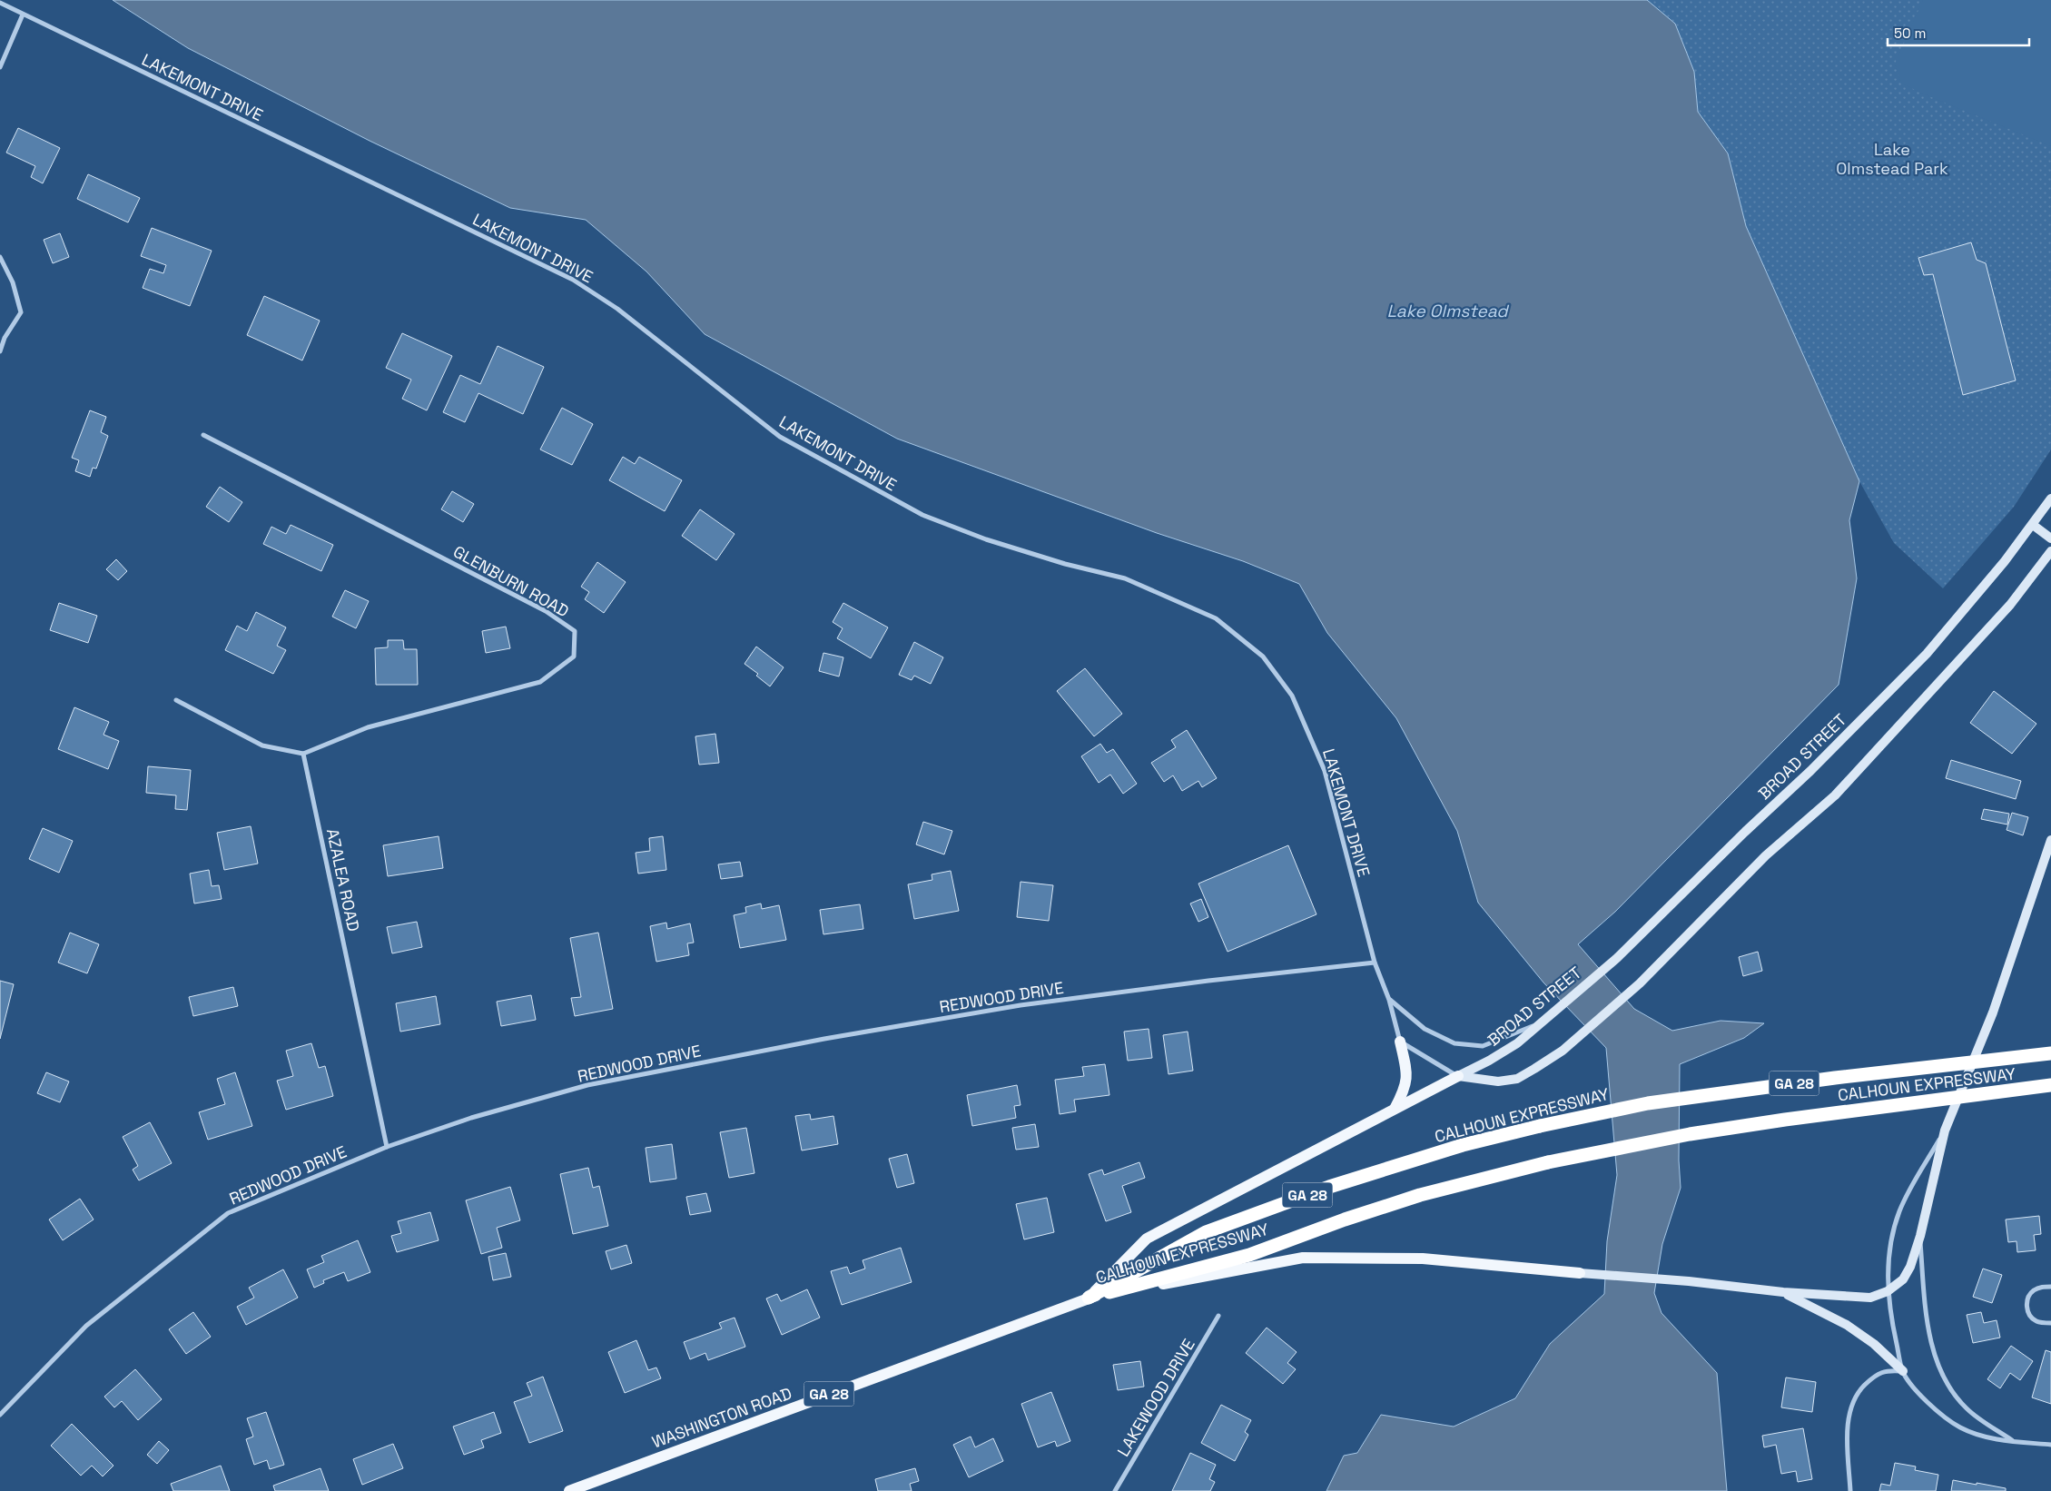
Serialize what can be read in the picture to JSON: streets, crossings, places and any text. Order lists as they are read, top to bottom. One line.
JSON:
{"streets":{"highway":["GA 28","CALHOUN EXPRESSWAY"],"main road":["BROAD STREET","WASHINGTON ROAD"],"street":["LAKEMONT DRIVE","GLENBURN ROAD","AZALEA ROAD","REDWOOD DRIVE","LAKEWOOD DRIVE"]},"crossings":[["LAKEMONT DRIVE","BROAD STREET"],["LAKEMONT DRIVE","REDWOOD DRIVE"],["GLENBURN ROAD","AZALEA ROAD"],["AZALEA ROAD","REDWOOD DRIVE"],["CALHOUN EXPRESSWAY","WASHINGTON ROAD"]],"water":["Lake Olmstead"],"parks":["Lake Olmstead Park"],"scale_bar":"50 m"}
